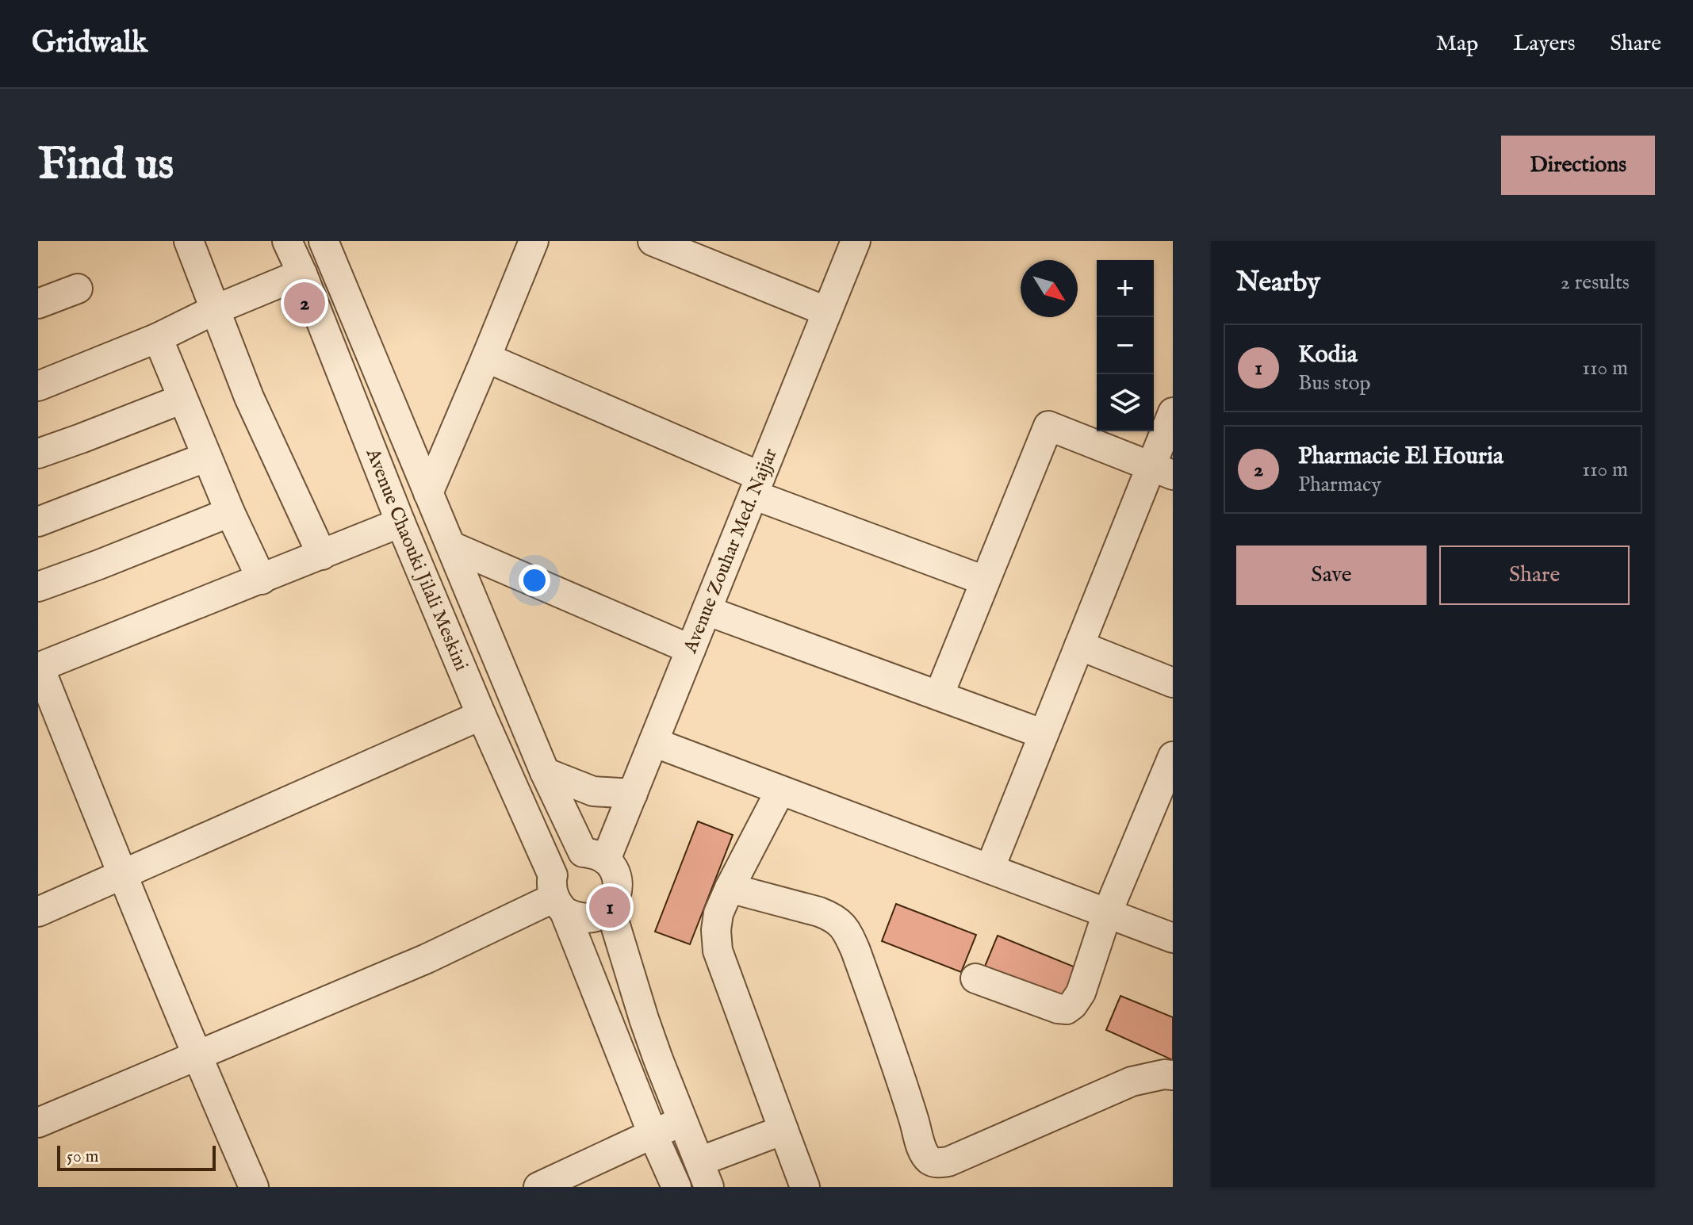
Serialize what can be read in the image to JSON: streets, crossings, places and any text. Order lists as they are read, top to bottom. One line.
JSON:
{"streets":{"street":["Avenue Zouhar Med. Najjar","Avenue Chaouki Jilali Meskini"]},"crossings":[["Avenue Zouhar Med. Najjar","Avenue Chaouki Jilali Meskini"]],"scale_bar":"50 m","north":"bottom right","page":{"header":"Gridwalk","nav":["Map","Layers","Share"],"buttons":["Directions",["Save","Share"]],"title":"Find us","heading":["Nearby","2 results"],"map_buttons":["+","−"],"pins":["2","1"],"list":[{"mark":"1","name":"Kodia","note":"Bus stop","value":"110 m"},{"mark":"2","name":"Pharmacie El Houria","note":"Pharmacy","value":"110 m"}],"scale":"50 m"}}
